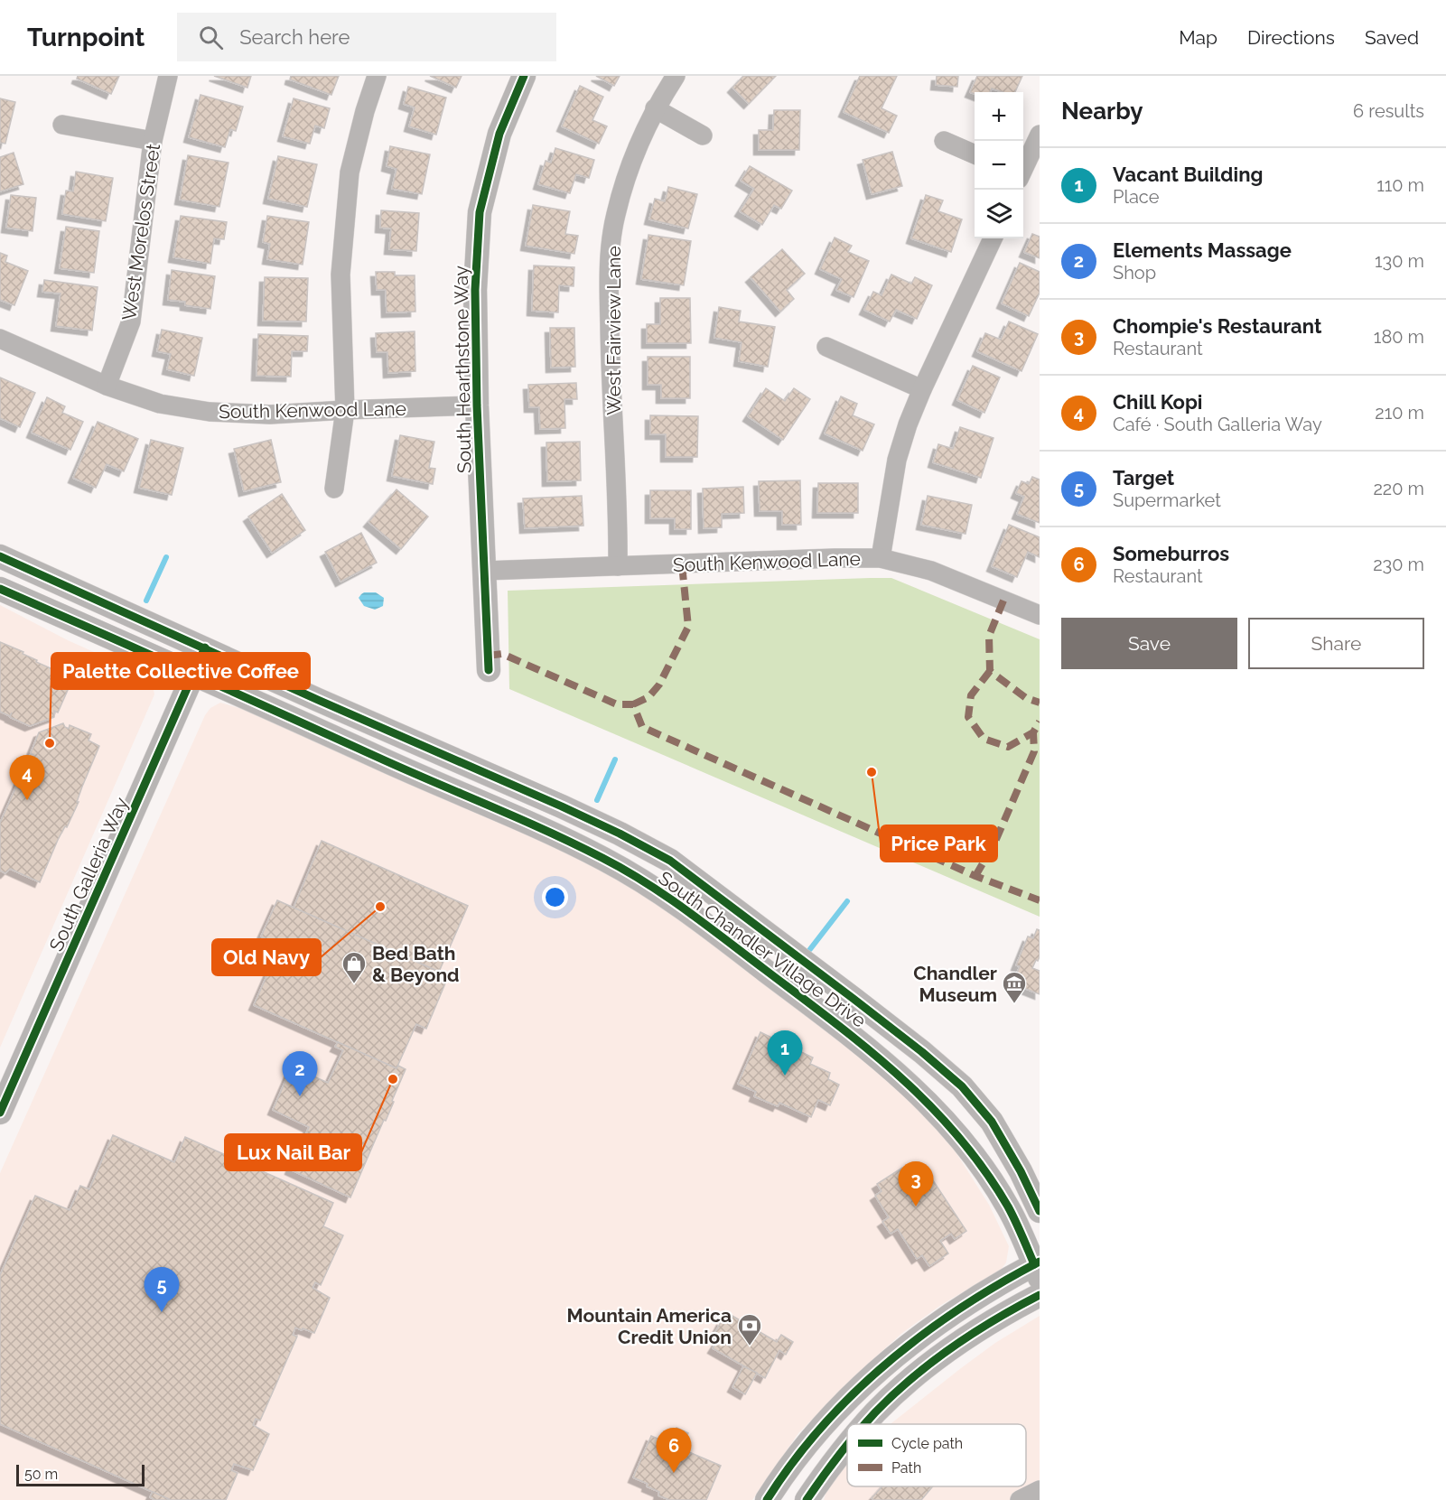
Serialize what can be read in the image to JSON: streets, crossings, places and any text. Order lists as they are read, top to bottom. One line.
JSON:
{"streets":{"street":["West Morelos Street","West Fairview Lane","South Hearthstone Way","South Kenwood Lane","South Galleria Way","South Chandler Village Drive"]},"crossings":[["West Morelos Street","South Kenwood Lane"],["West Fairview Lane","South Kenwood Lane"],["South Hearthstone Way","South Kenwood Lane"],["South Galleria Way","South Chandler Village Drive"]],"places":{"other":["Palette Collective Coffee","Price Park","Old Navy","Lux Nail Bar"],"shop":["Bed Bath & Beyond"],"museum":["Chandler Museum"],"bank":["Mountain America Credit Union"]},"legend":["Cycle path","Path"],"scale_bar":"50 m","page":{"header":"Turnpoint","search":"Search here","nav":["Map","Directions","Saved"],"heading":["Nearby","6 results"],"map_buttons":["+","−"],"list":[{"mark":"1","name":"Vacant Building","note":"Place","value":"110 m"},{"mark":"2","name":"Elements Massage","note":"Shop","value":"130 m"},{"mark":"3","name":"Chompie's Restaurant","note":"Restaurant","value":"180 m"},{"mark":"4","name":"Chill Kopi","note":"Café · South Galleria Way","value":"210 m"},{"mark":"5","name":"Target","note":"Supermarket","value":"220 m"},{"mark":"6","name":"Someburros","note":"Restaurant","value":"230 m"}],"buttons":["Save","Share"],"pins":["4","1","2","3","5","6"],"scale":"50 m"}}
